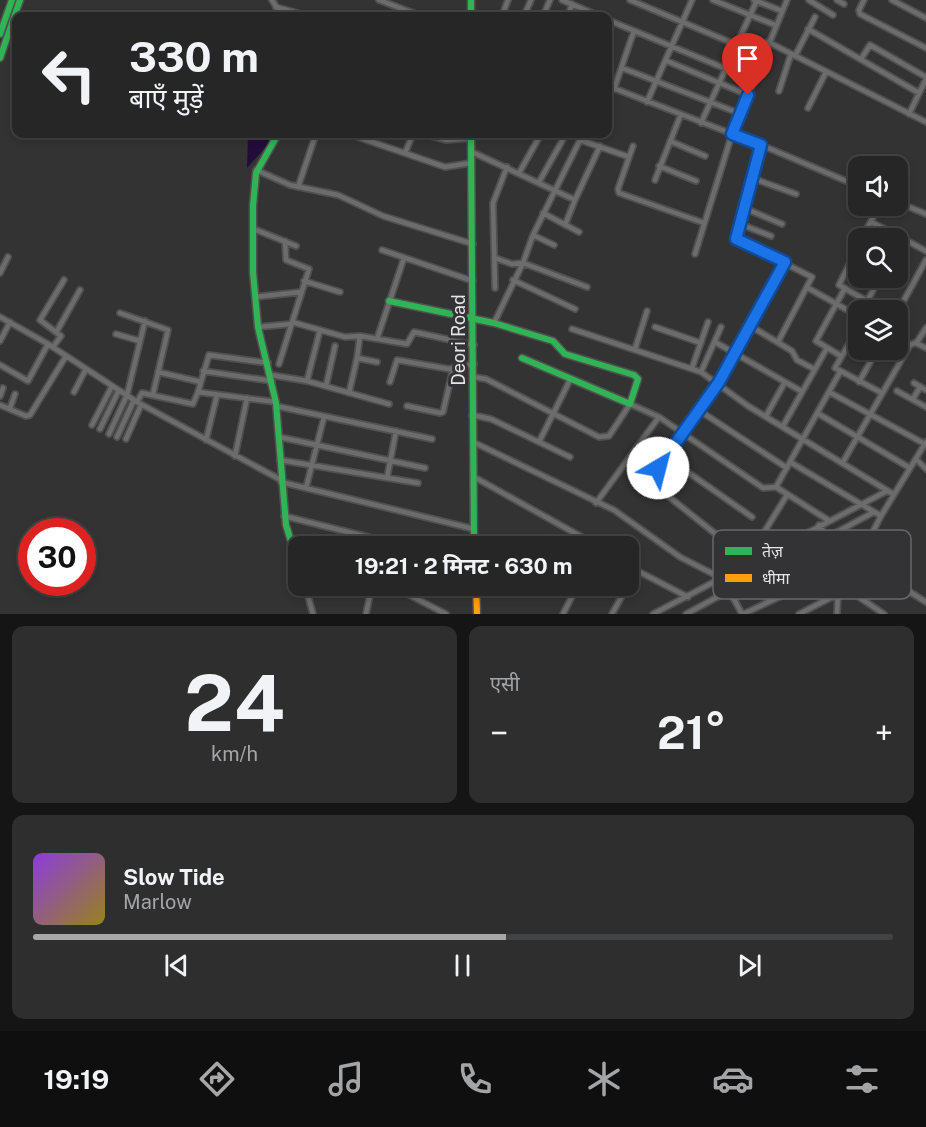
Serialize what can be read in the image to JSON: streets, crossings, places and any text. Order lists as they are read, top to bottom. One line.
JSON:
{"streets":{"main road":["Deori Road"]},"legend":["तेज़","धीमा"],"page":{"turn":["330 m","बाएँ मुड़ें"],"limit":"30","trip":"19:21 · 2 मिनट · 630 m","tile":[["24","km/h"],"एसी"],"heat":["−","21°","+"],"song":["Slow Tide","Marlow"],"tabs":"19:19"}}
